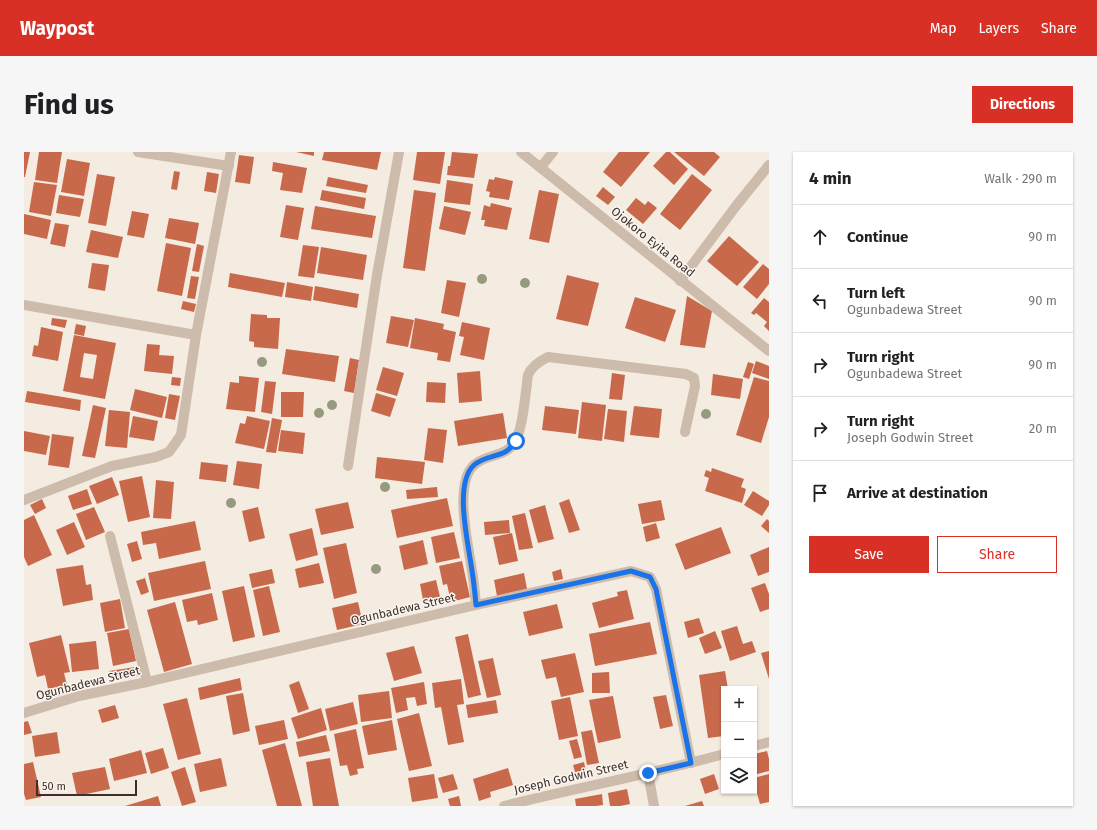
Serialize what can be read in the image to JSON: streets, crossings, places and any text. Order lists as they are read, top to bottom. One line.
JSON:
{"streets":{"street":["Ojokoro Eyita Road","Ogunbadewa Street","Joseph Godwin Street"]},"crossings":[["Ogunbadewa Street","Joseph Godwin Street"]],"scale_bar":"50 m","page":{"header":"Waypost","nav":["Map","Layers","Share"],"buttons":["Directions",["Save","Share"]],"title":"Find us","heading":["4 min","Walk · 290 m"],"list":[["Continue","90 m"],["Turn left","Ogunbadewa Street","90 m"],["Turn right","Ogunbadewa Street","90 m"],["Turn right","Joseph Godwin Street","20 m"],"Arrive at destination"],"map_buttons":["+","−"],"scale":"50 m"}}
